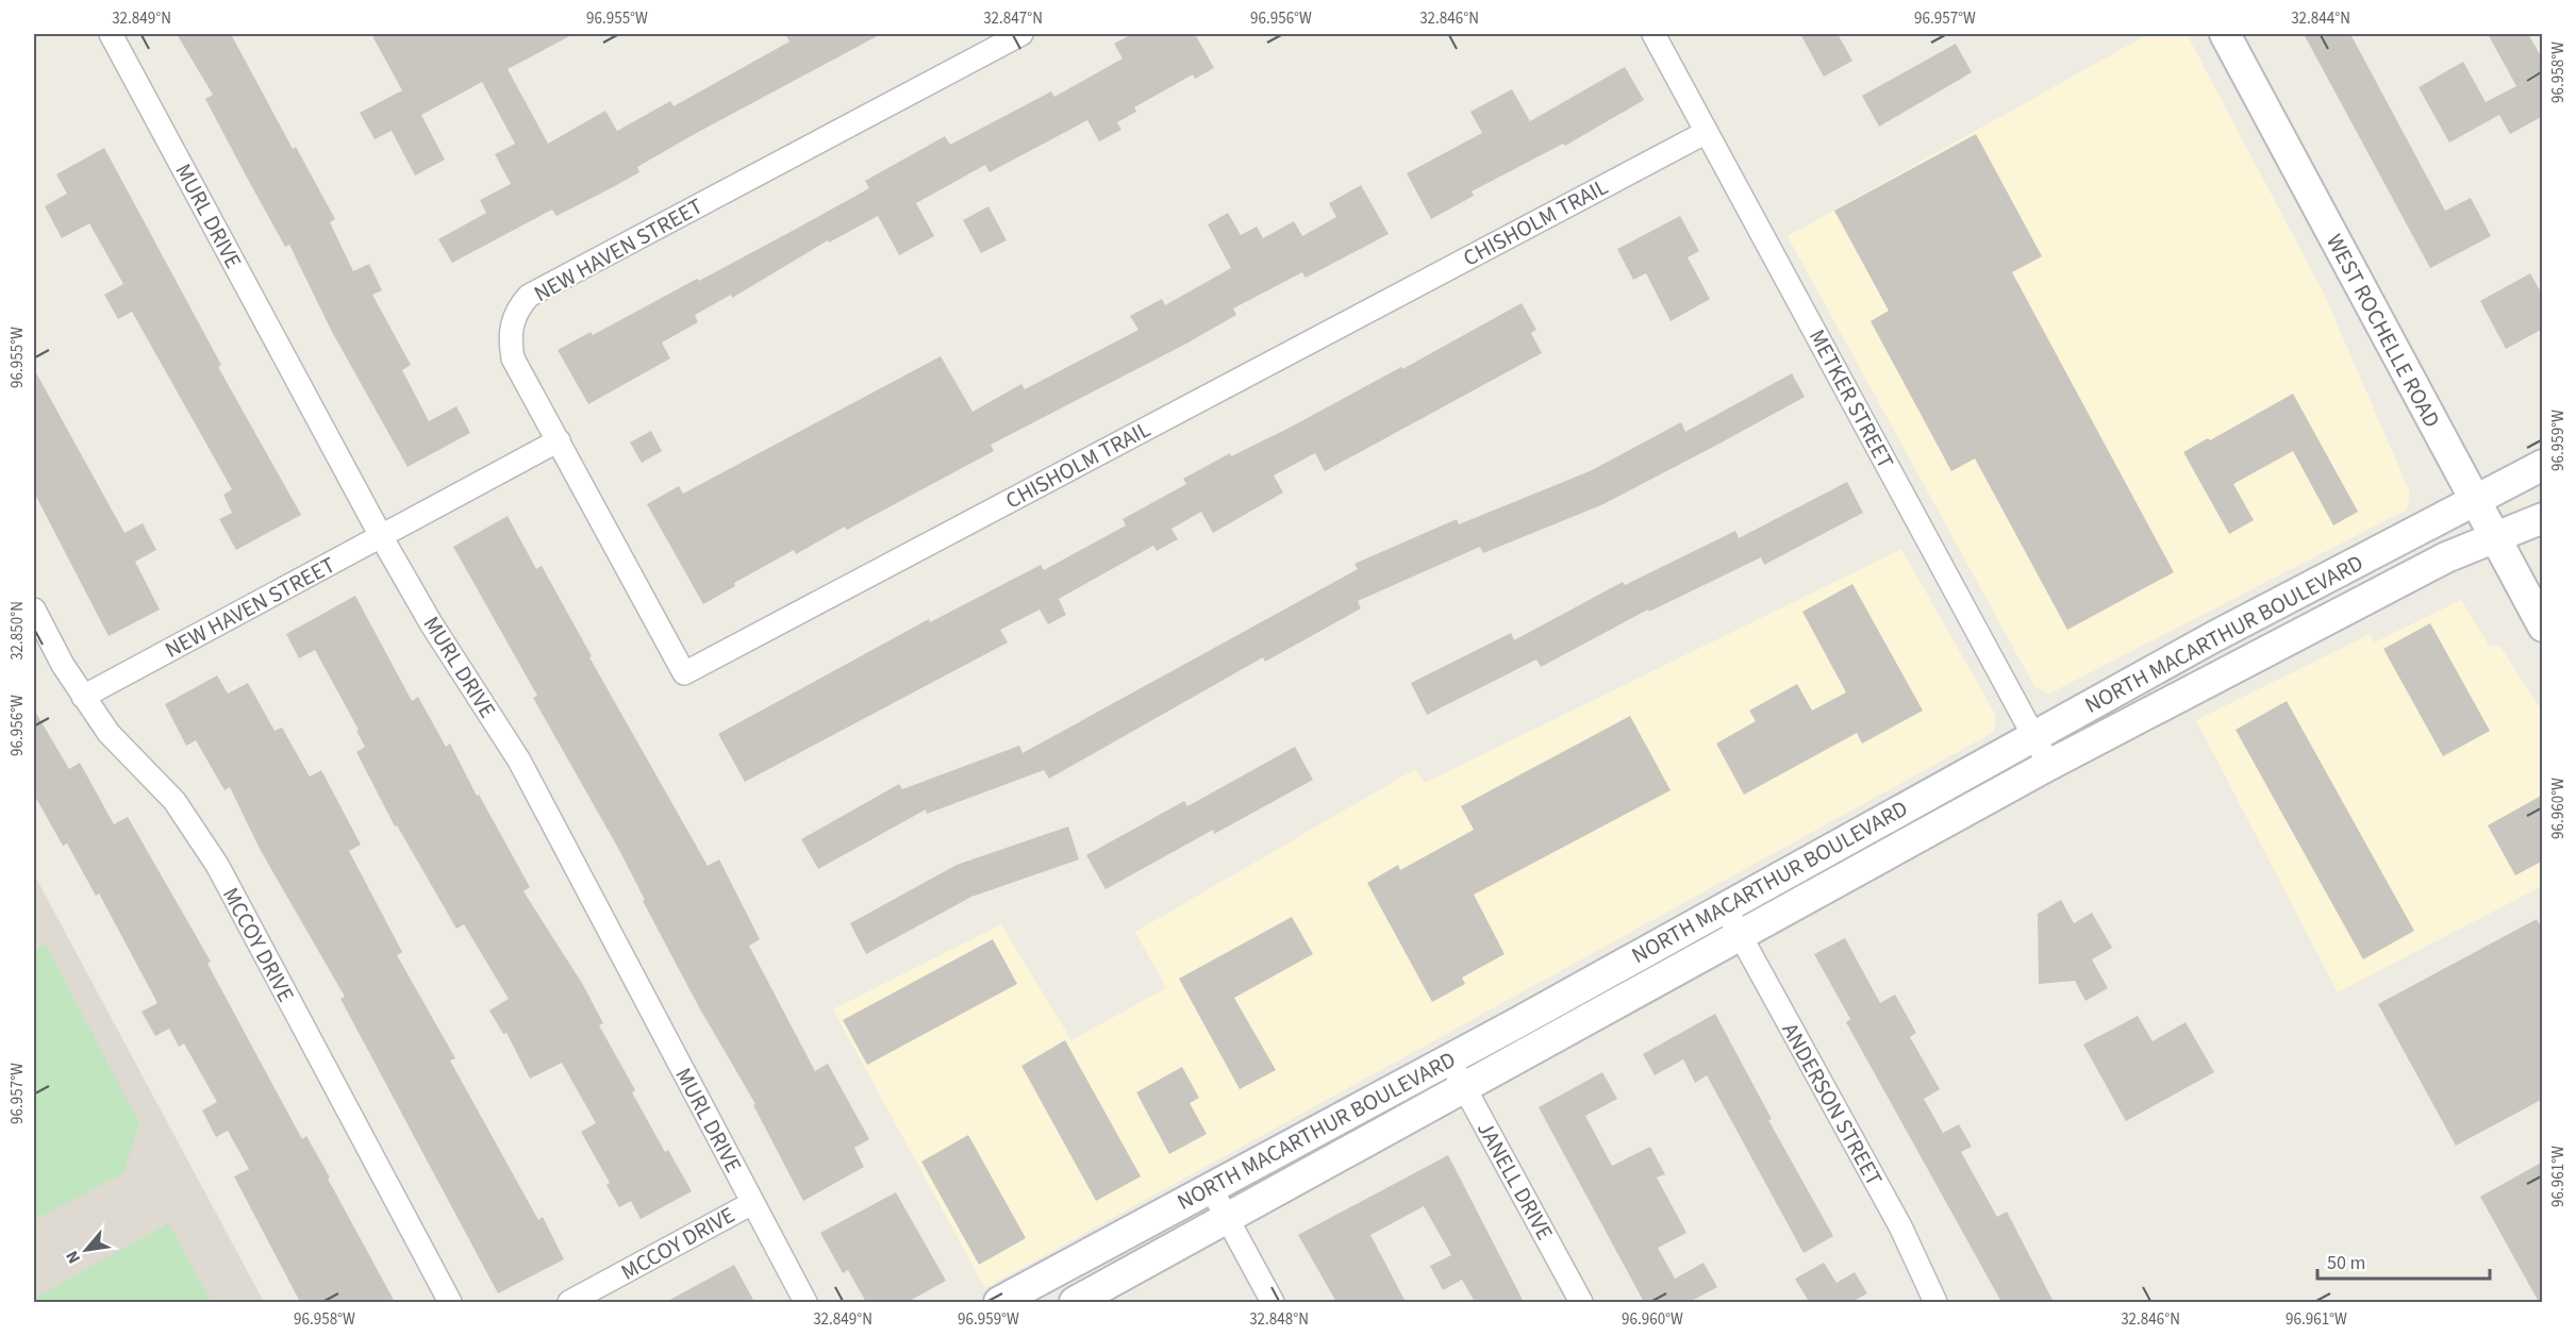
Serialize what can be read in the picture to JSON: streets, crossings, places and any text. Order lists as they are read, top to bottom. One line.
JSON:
{"streets":{"main road":["WEST ROCHELLE ROAD","NORTH MACARTHUR BOULEVARD"],"street":["MURL DRIVE","CHISHOLM TRAIL","NEW HAVEN STREET","METKER STREET","MCCOY DRIVE","ANDERSON STREET","JANELL DRIVE"]},"crossings":[["MURL DRIVE","NEW HAVEN STREET"],["MURL DRIVE","MCCOY DRIVE"],["CHISHOLM TRAIL","NEW HAVEN STREET"],["CHISHOLM TRAIL","METKER STREET"],["NEW HAVEN STREET","MCCOY DRIVE"],["WEST ROCHELLE ROAD","NORTH MACARTHUR BOULEVARD"],["METKER STREET","NORTH MACARTHUR BOULEVARD"],["NORTH MACARTHUR BOULEVARD","ANDERSON STREET"],["NORTH MACARTHUR BOULEVARD","JANELL DRIVE"]],"scale_bar":"50 m","north":"bottom left","coordinates":["32.849°N","96.955°W","32.847°N","96.956°W","32.846°N","96.957°W","32.844°N","96.958°W","96.959°W","32.850°N","96.960°W","96.961°W","32.848°N"]}
